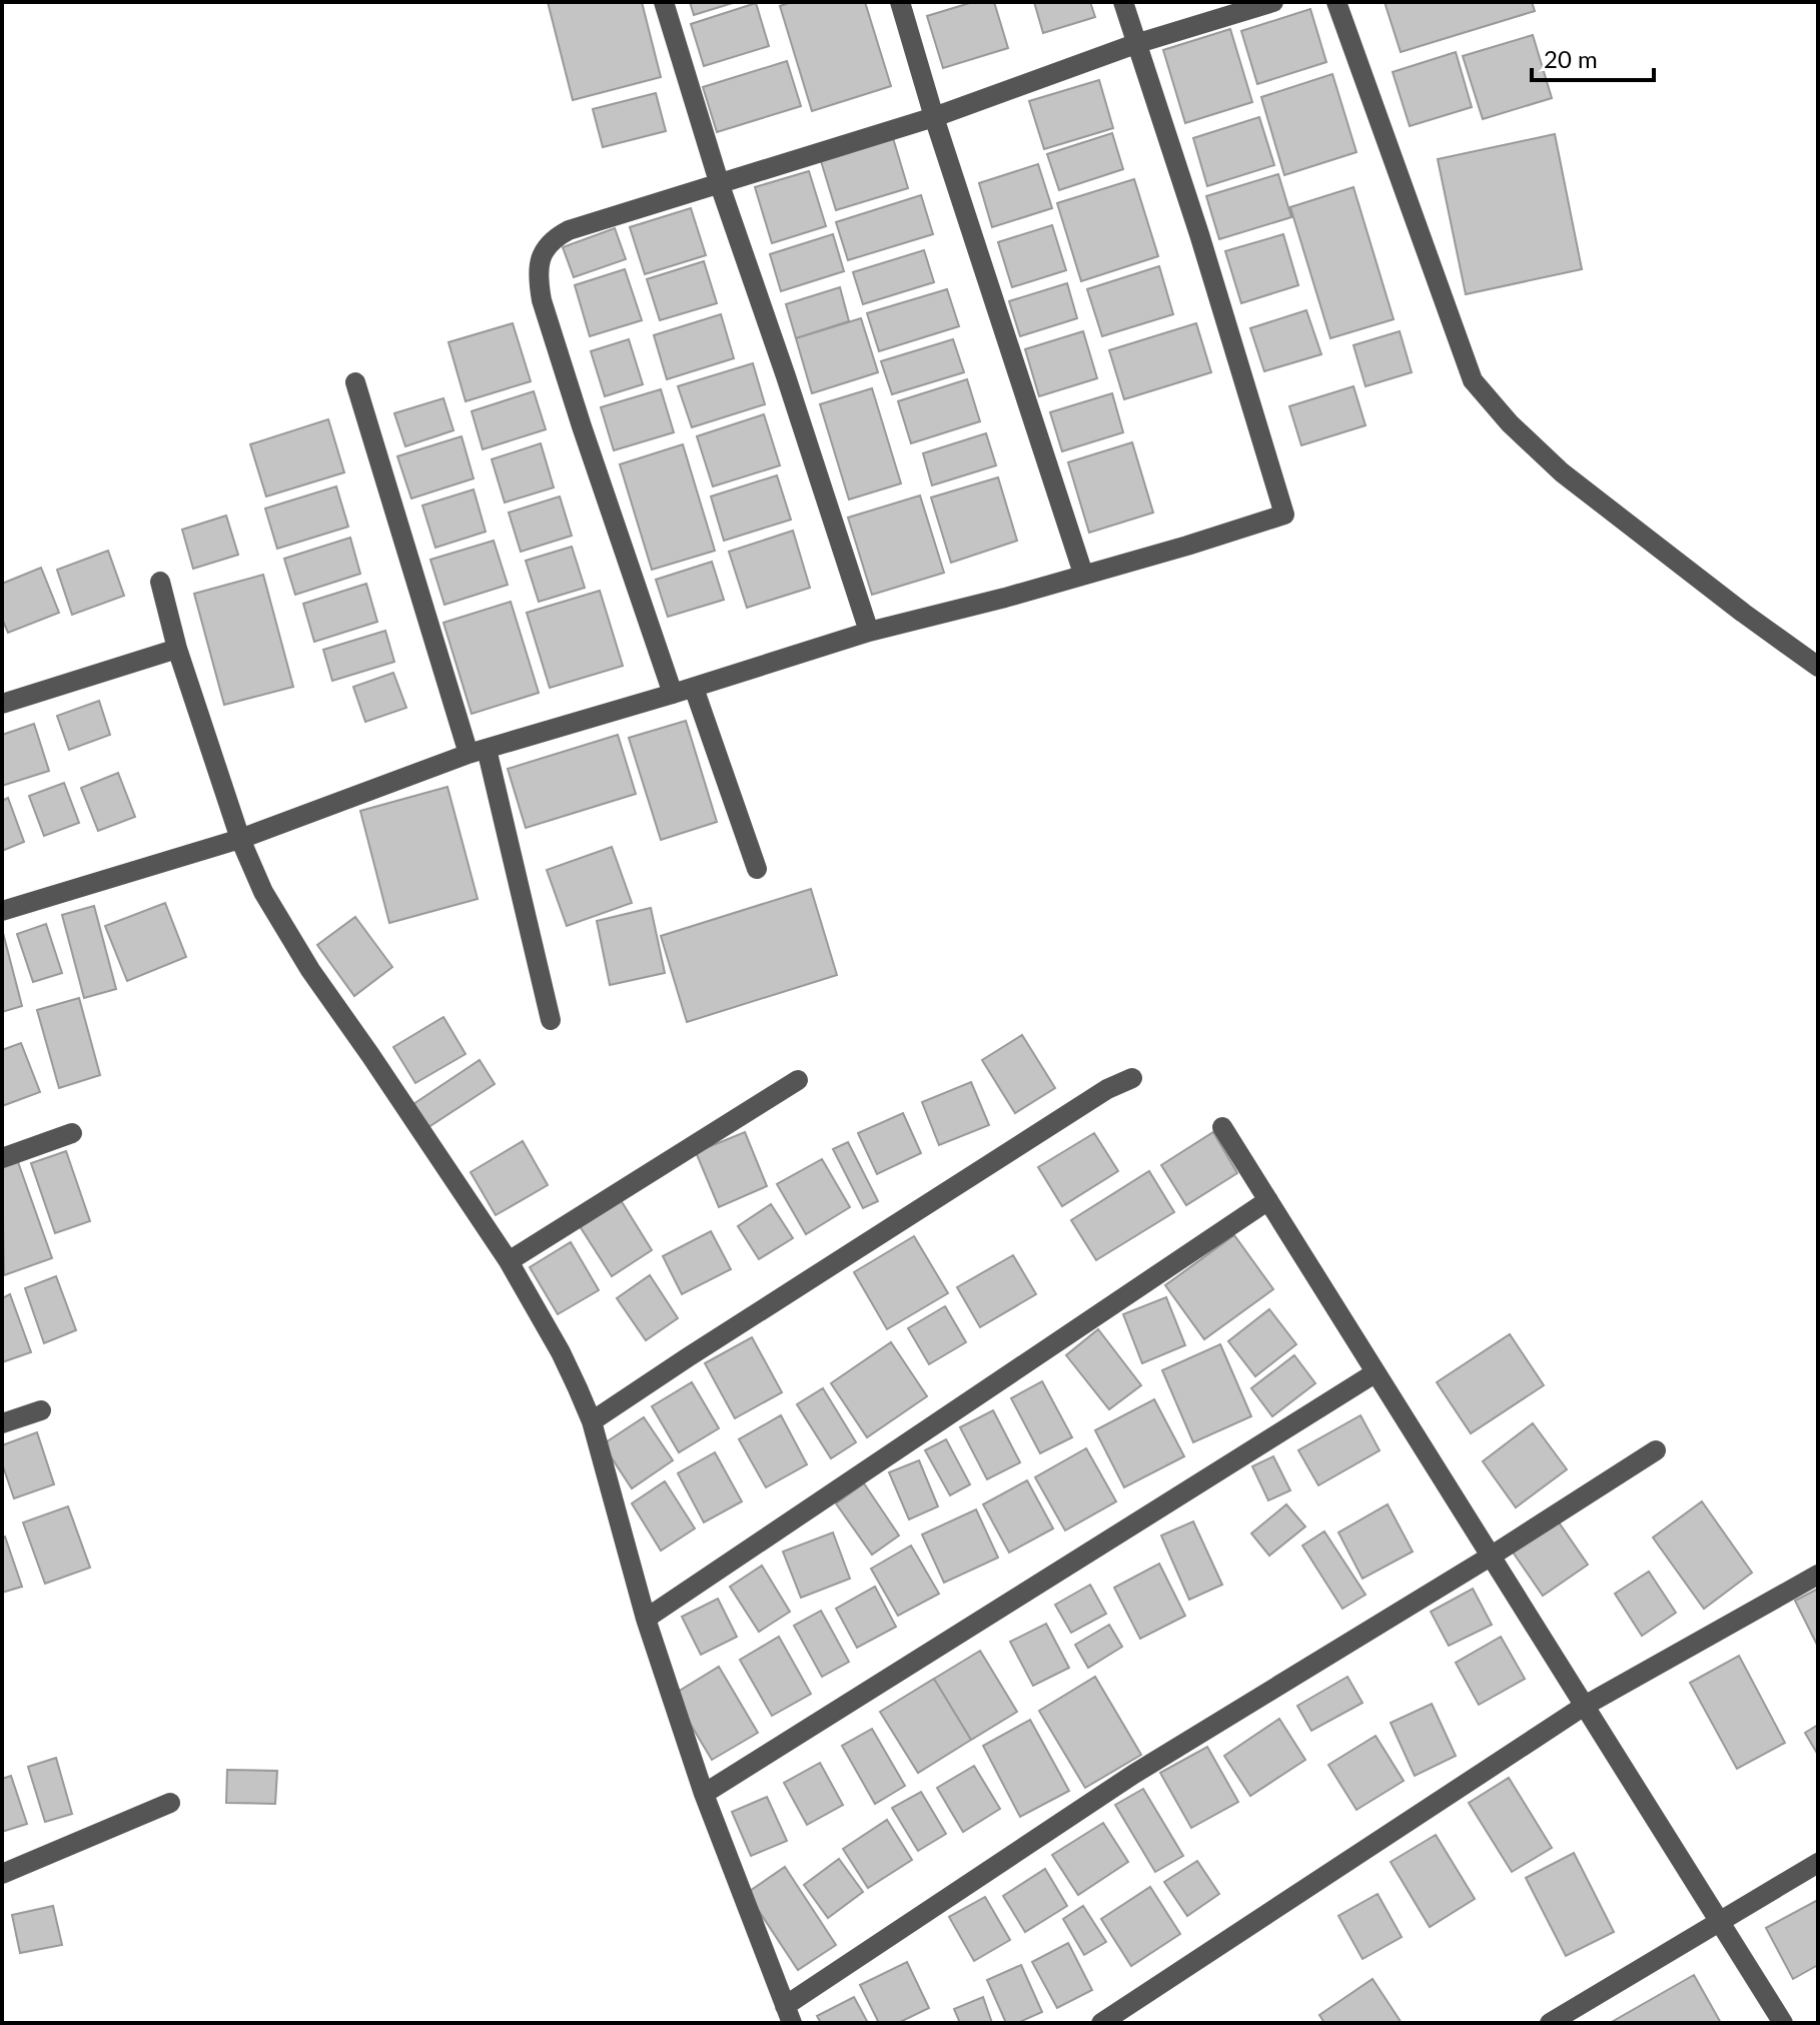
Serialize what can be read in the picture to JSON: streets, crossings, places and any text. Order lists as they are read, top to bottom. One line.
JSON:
{"scale_bar":"20 m"}
